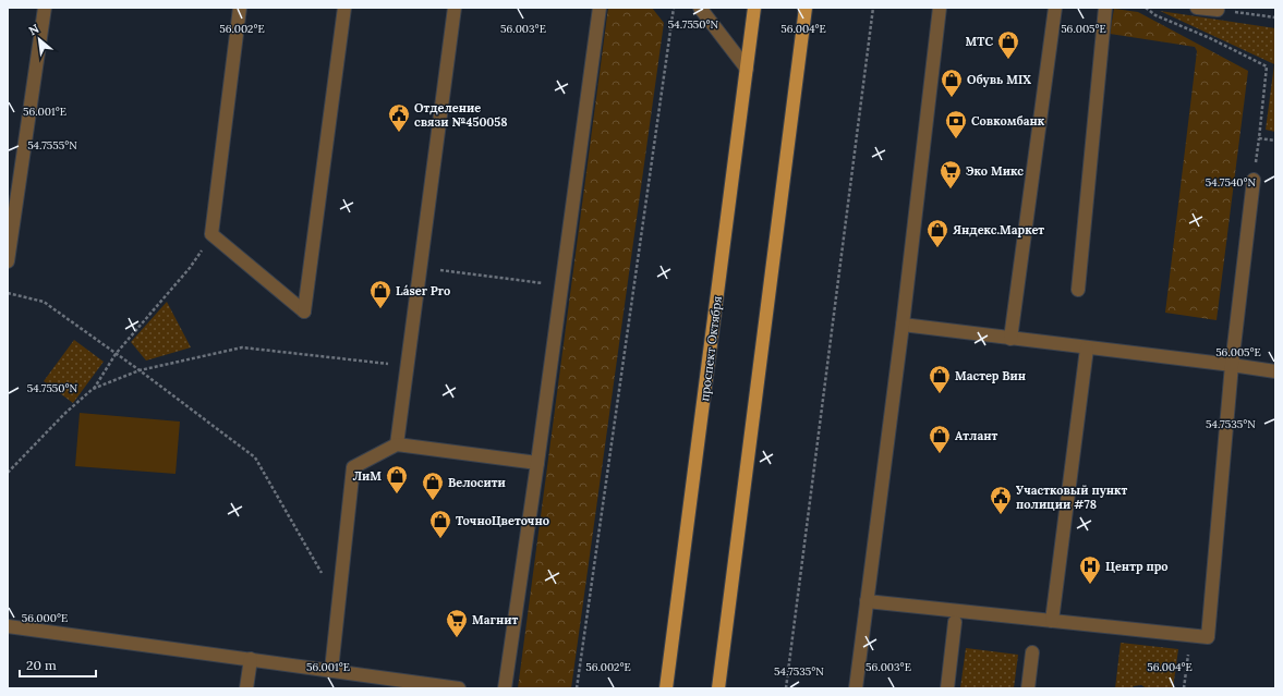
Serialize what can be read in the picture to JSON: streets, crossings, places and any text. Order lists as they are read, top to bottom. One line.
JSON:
{"streets":{"main road":["проспект Октября"]},"places":{"shop":["МТС","Обувь MIX","Яндекс.Маркет","Láser Pro","Мастер Вин","Атлант","ЛиМ","Велосити","ТочноЦветочно"],"public building":["Отделение связи №450058","Участковый пункт полиции #78"],"bank":["Совкомбанк"],"supermarket":["Эко Микс","Магнит"],"hospital":["Центр про"]},"scale_bar":"20 m","north":"top left","coordinates":["54.7550°N","56.002°E","56.003°E","56.004°E","56.005°E","56.001°E","54.7555°N","54.7540°N","54.7535°N","56.000°E"]}
